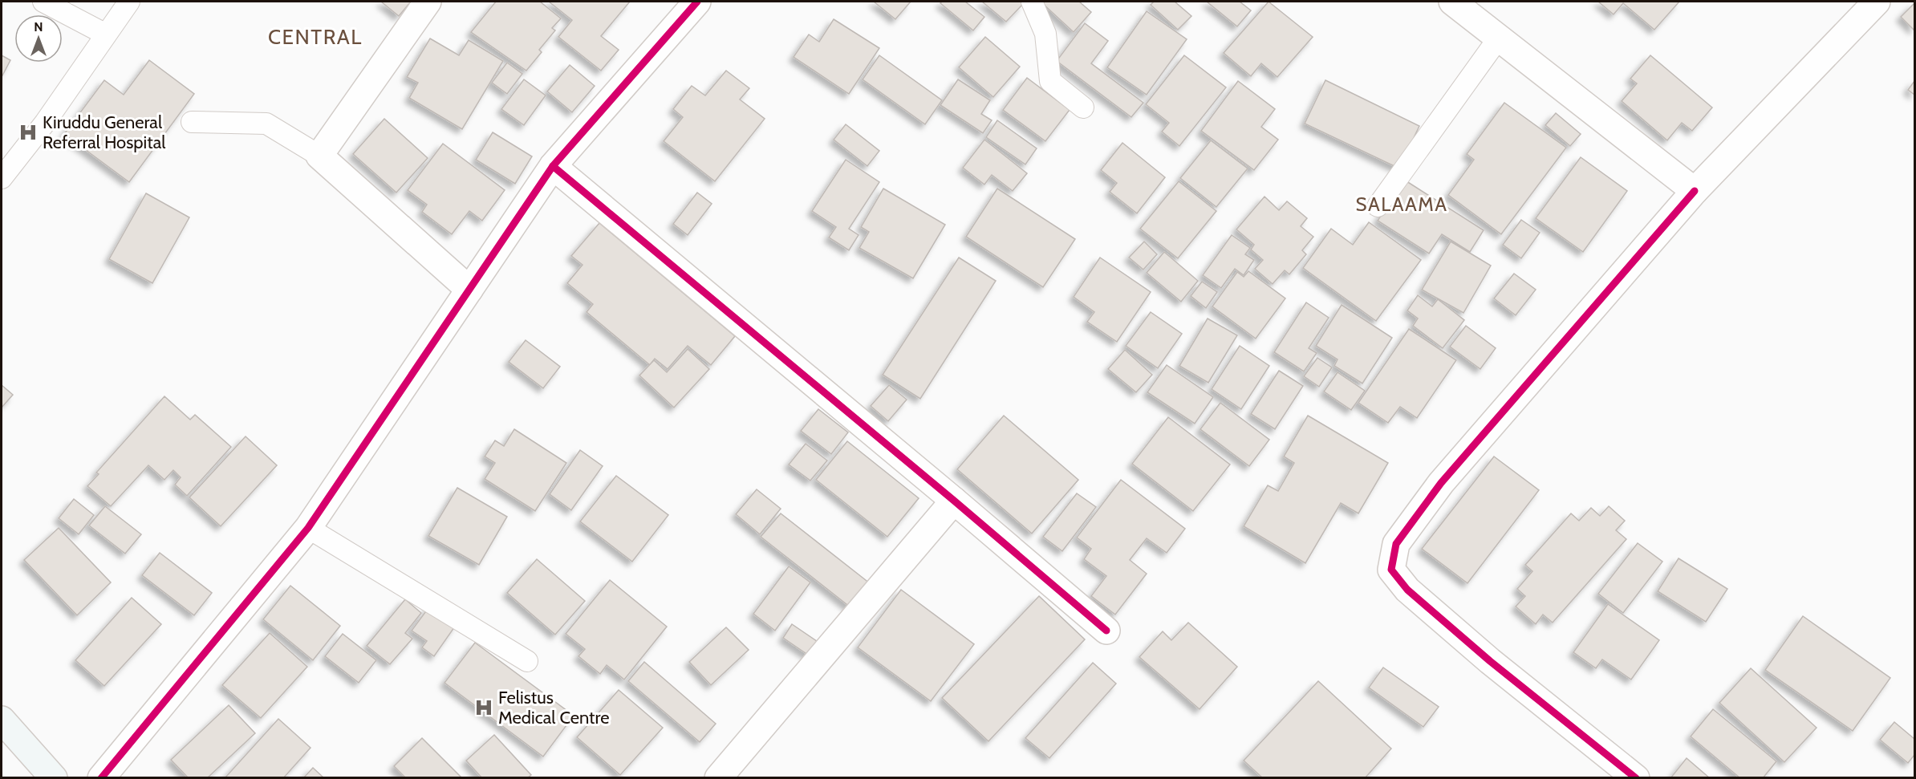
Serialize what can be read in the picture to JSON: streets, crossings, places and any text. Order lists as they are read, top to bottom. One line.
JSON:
{"districts":["CENTRAL","SALAAMA"],"places":{"hospital":["Kiruddu General Referral Hospital","Felistus Medical Centre"]},"north":"top"}
